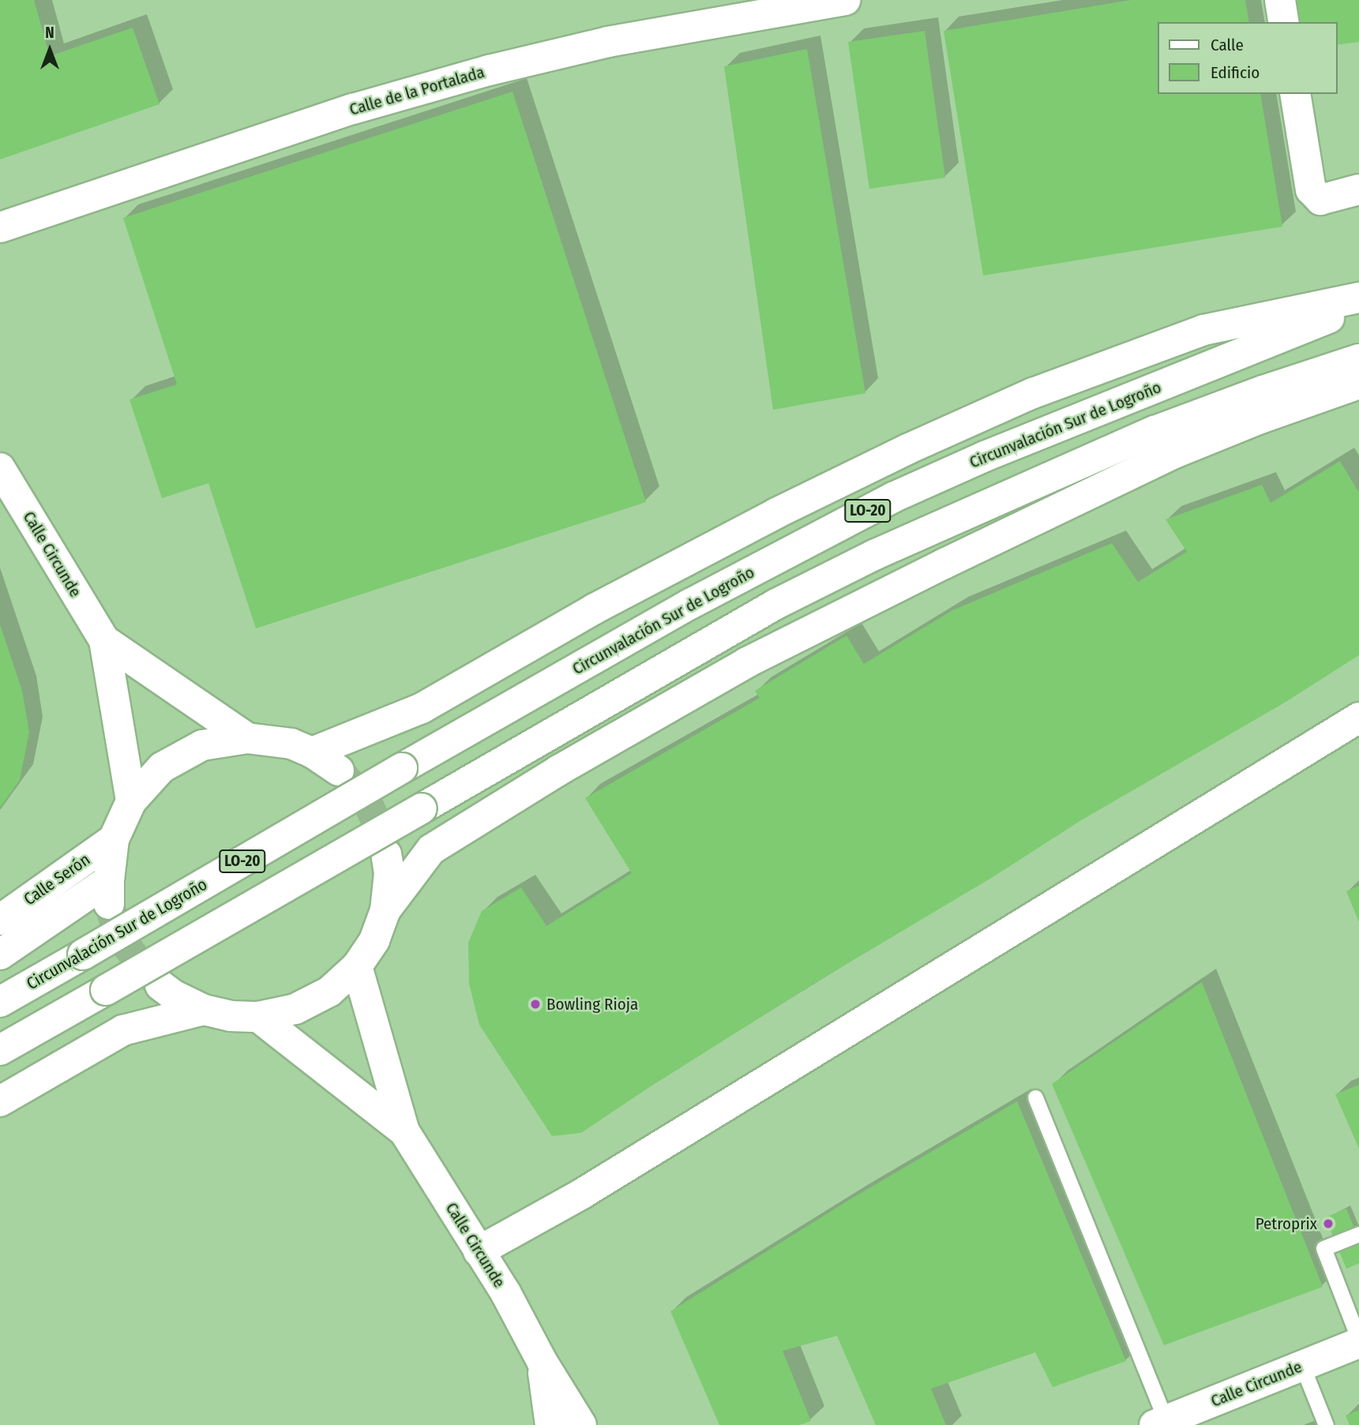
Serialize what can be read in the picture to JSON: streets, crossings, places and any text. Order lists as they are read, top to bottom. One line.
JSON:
{"streets":{"main road":["Calle de la Portalada","Circunvalación Sur de Logroño","LO-20","Calle Circunde","Calle Serón"]},"places":["Bowling Rioja","Petroprix"],"legend":["Calle","Edificio"],"north":"top"}
